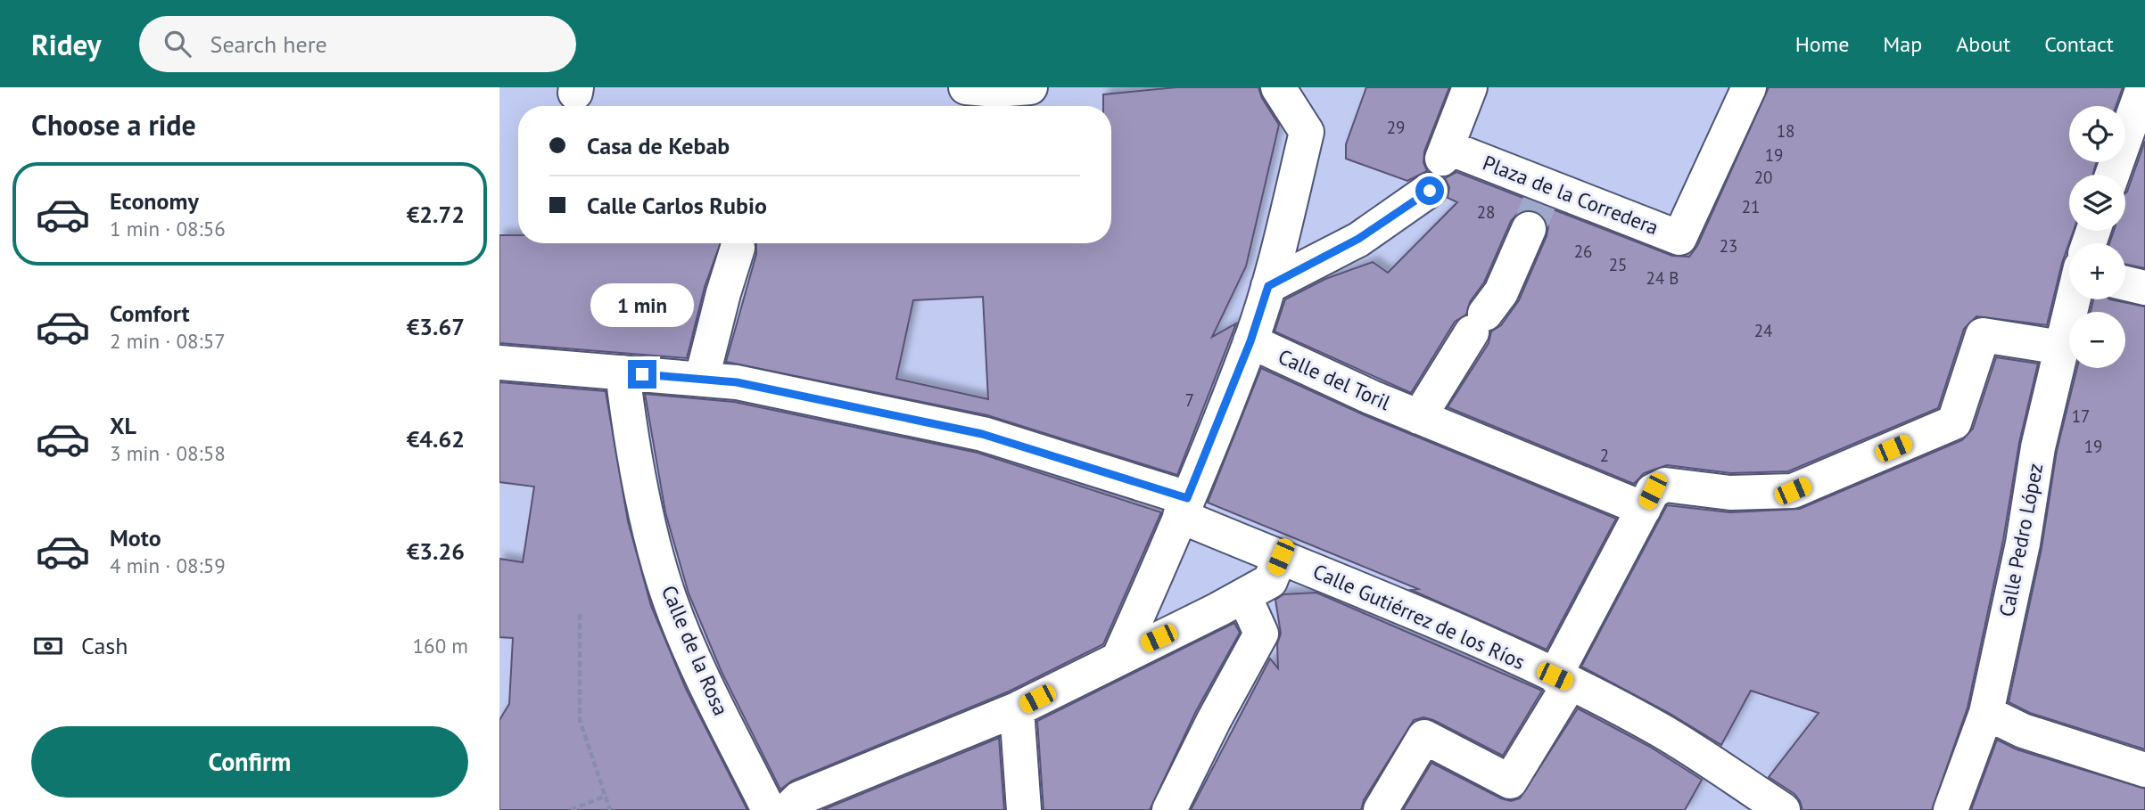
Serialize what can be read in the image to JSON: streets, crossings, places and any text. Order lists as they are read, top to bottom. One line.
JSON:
{"streets":{"street":["Plaza de la Corredera","Calle del Toril","Calle Pedro López","Calle Gutiérrez de los Ríos","Calle de la Rosa"]},"crossings":[["Calle Gutiérrez de los Ríos","Calle de la Rosa"]],"house_numbers":["29","18","19","20","21","28","23","26","25","24 B","24","7","17","19","2"],"page":{"header":"Ridey","search":"Search here","nav":["Home","Map","About","Contact"],"heading":"Choose a ride","map_buttons":["+","−"],"banner":["Casa de Kebab","Calle Carlos Rubio"],"list":[{"name":"Economy","note":"1 min · 08:56","value":"€2.72"},{"name":"Comfort","note":"2 min · 08:57","value":"€3.67"},{"name":"XL","note":"3 min · 08:58","value":"€4.62"},{"name":"Moto","note":"4 min · 08:59","value":"€3.26"}],"bubble":"1 min","pay":["Cash","160 m"],"buttons":"Confirm"}}
